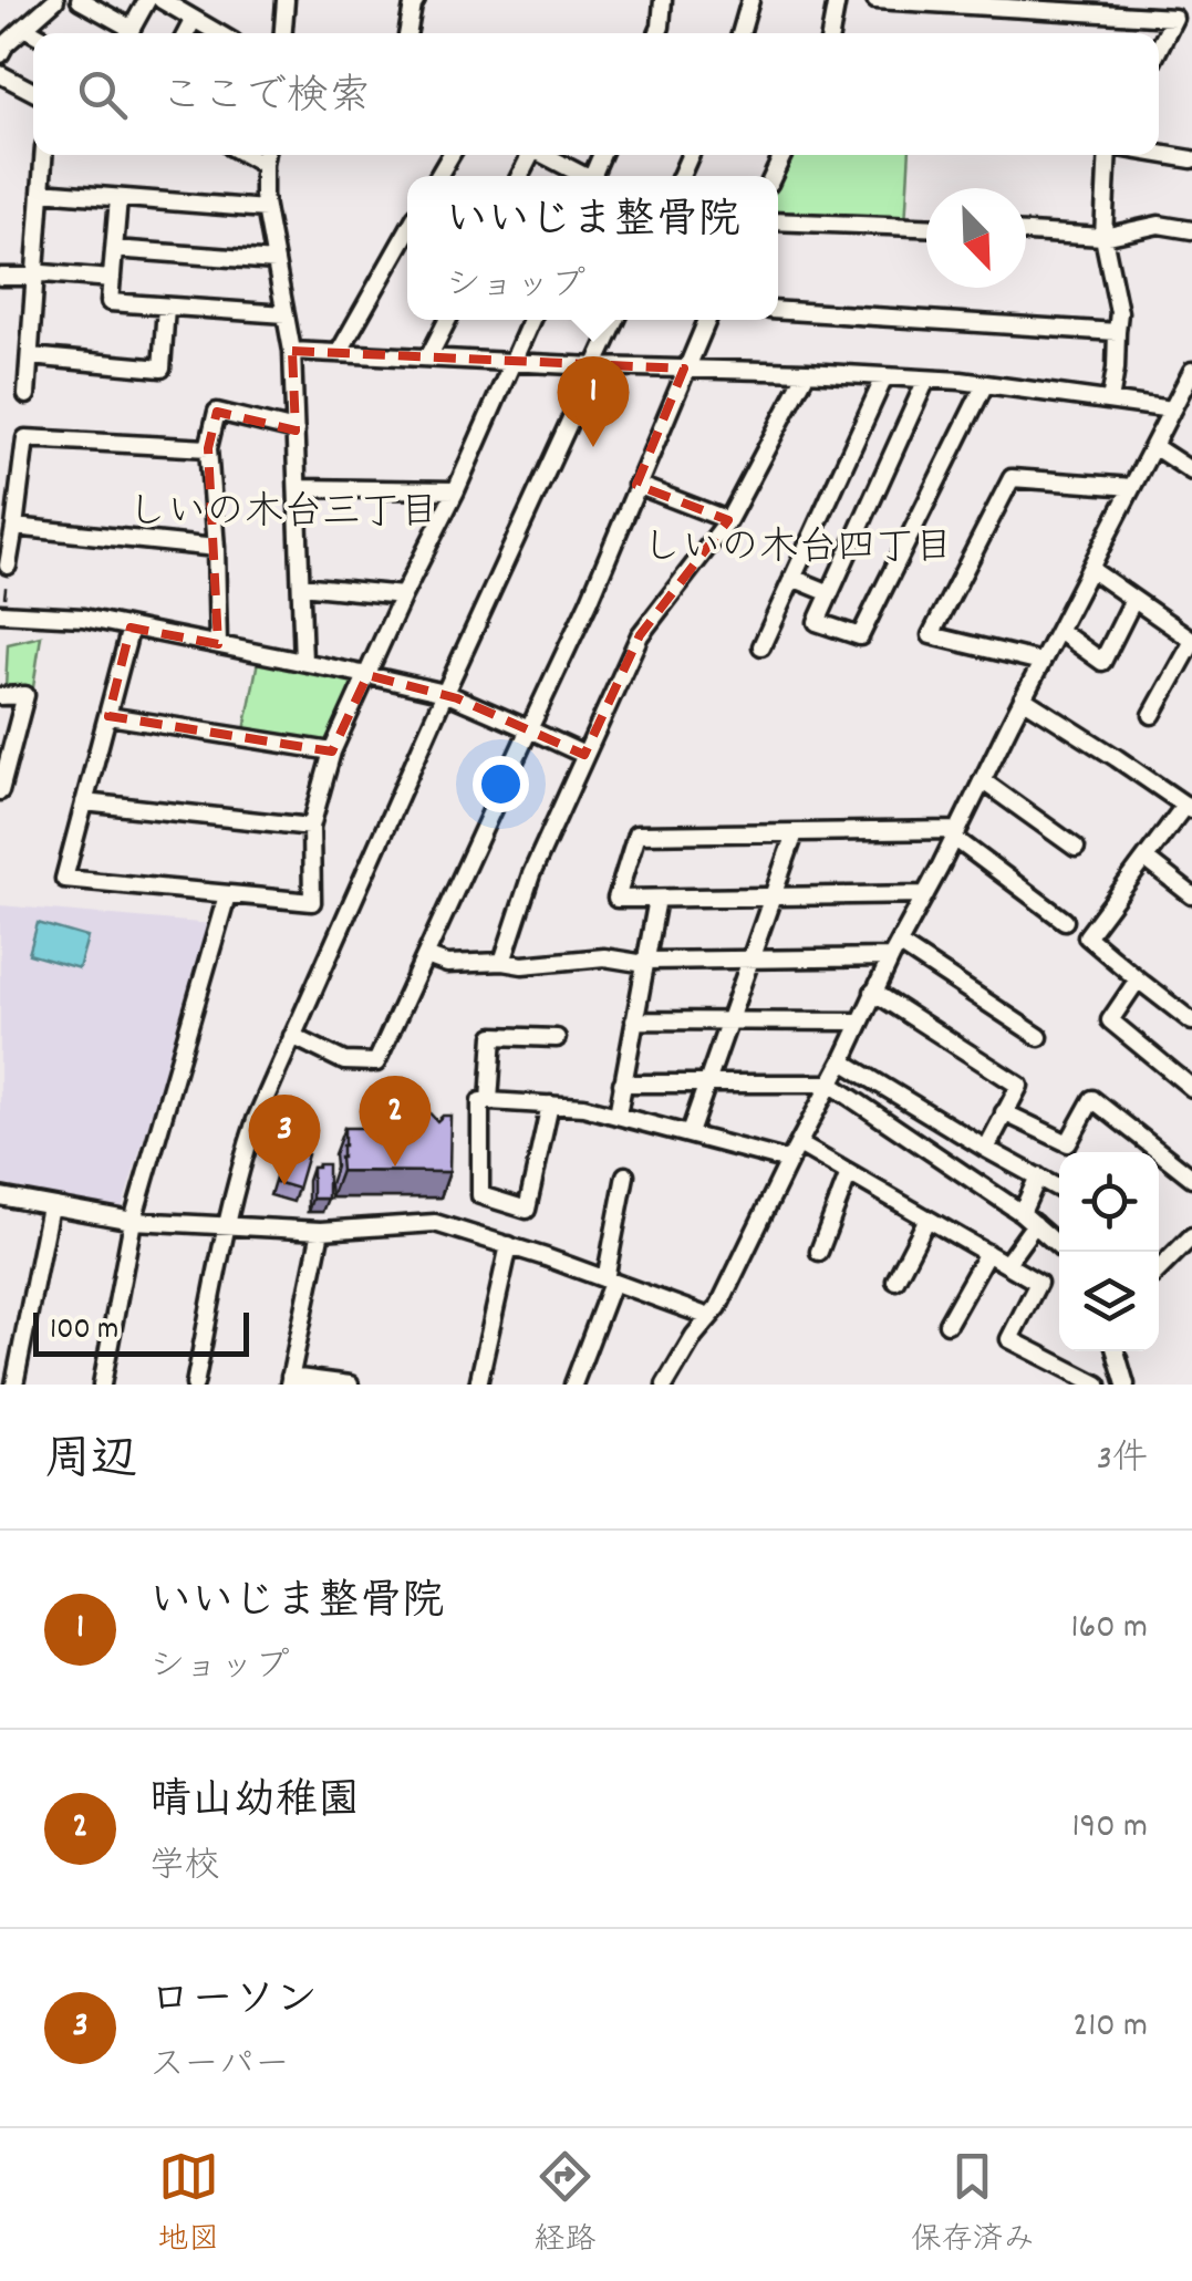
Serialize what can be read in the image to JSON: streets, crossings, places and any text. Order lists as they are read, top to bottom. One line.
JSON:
{"districts":["しいの木台三丁目","しいの木台四丁目"],"scale_bar":"100 m","north":"bottom right","page":{"search":"ここで検索","popup":["いいじま整骨院","ショップ"],"pins":["1","2","3"],"scale":"100 m","heading":["周辺","3件"],"list":[{"mark":"1","name":"いいじま整骨院","note":"ショップ","value":"160 m"},{"mark":"2","name":"晴山幼稚園","note":"学校","value":"190 m"},{"mark":"3","name":"ローソン","note":"スーパー","value":"210 m"}],"nav":["地図","経路","保存済み"]}}
